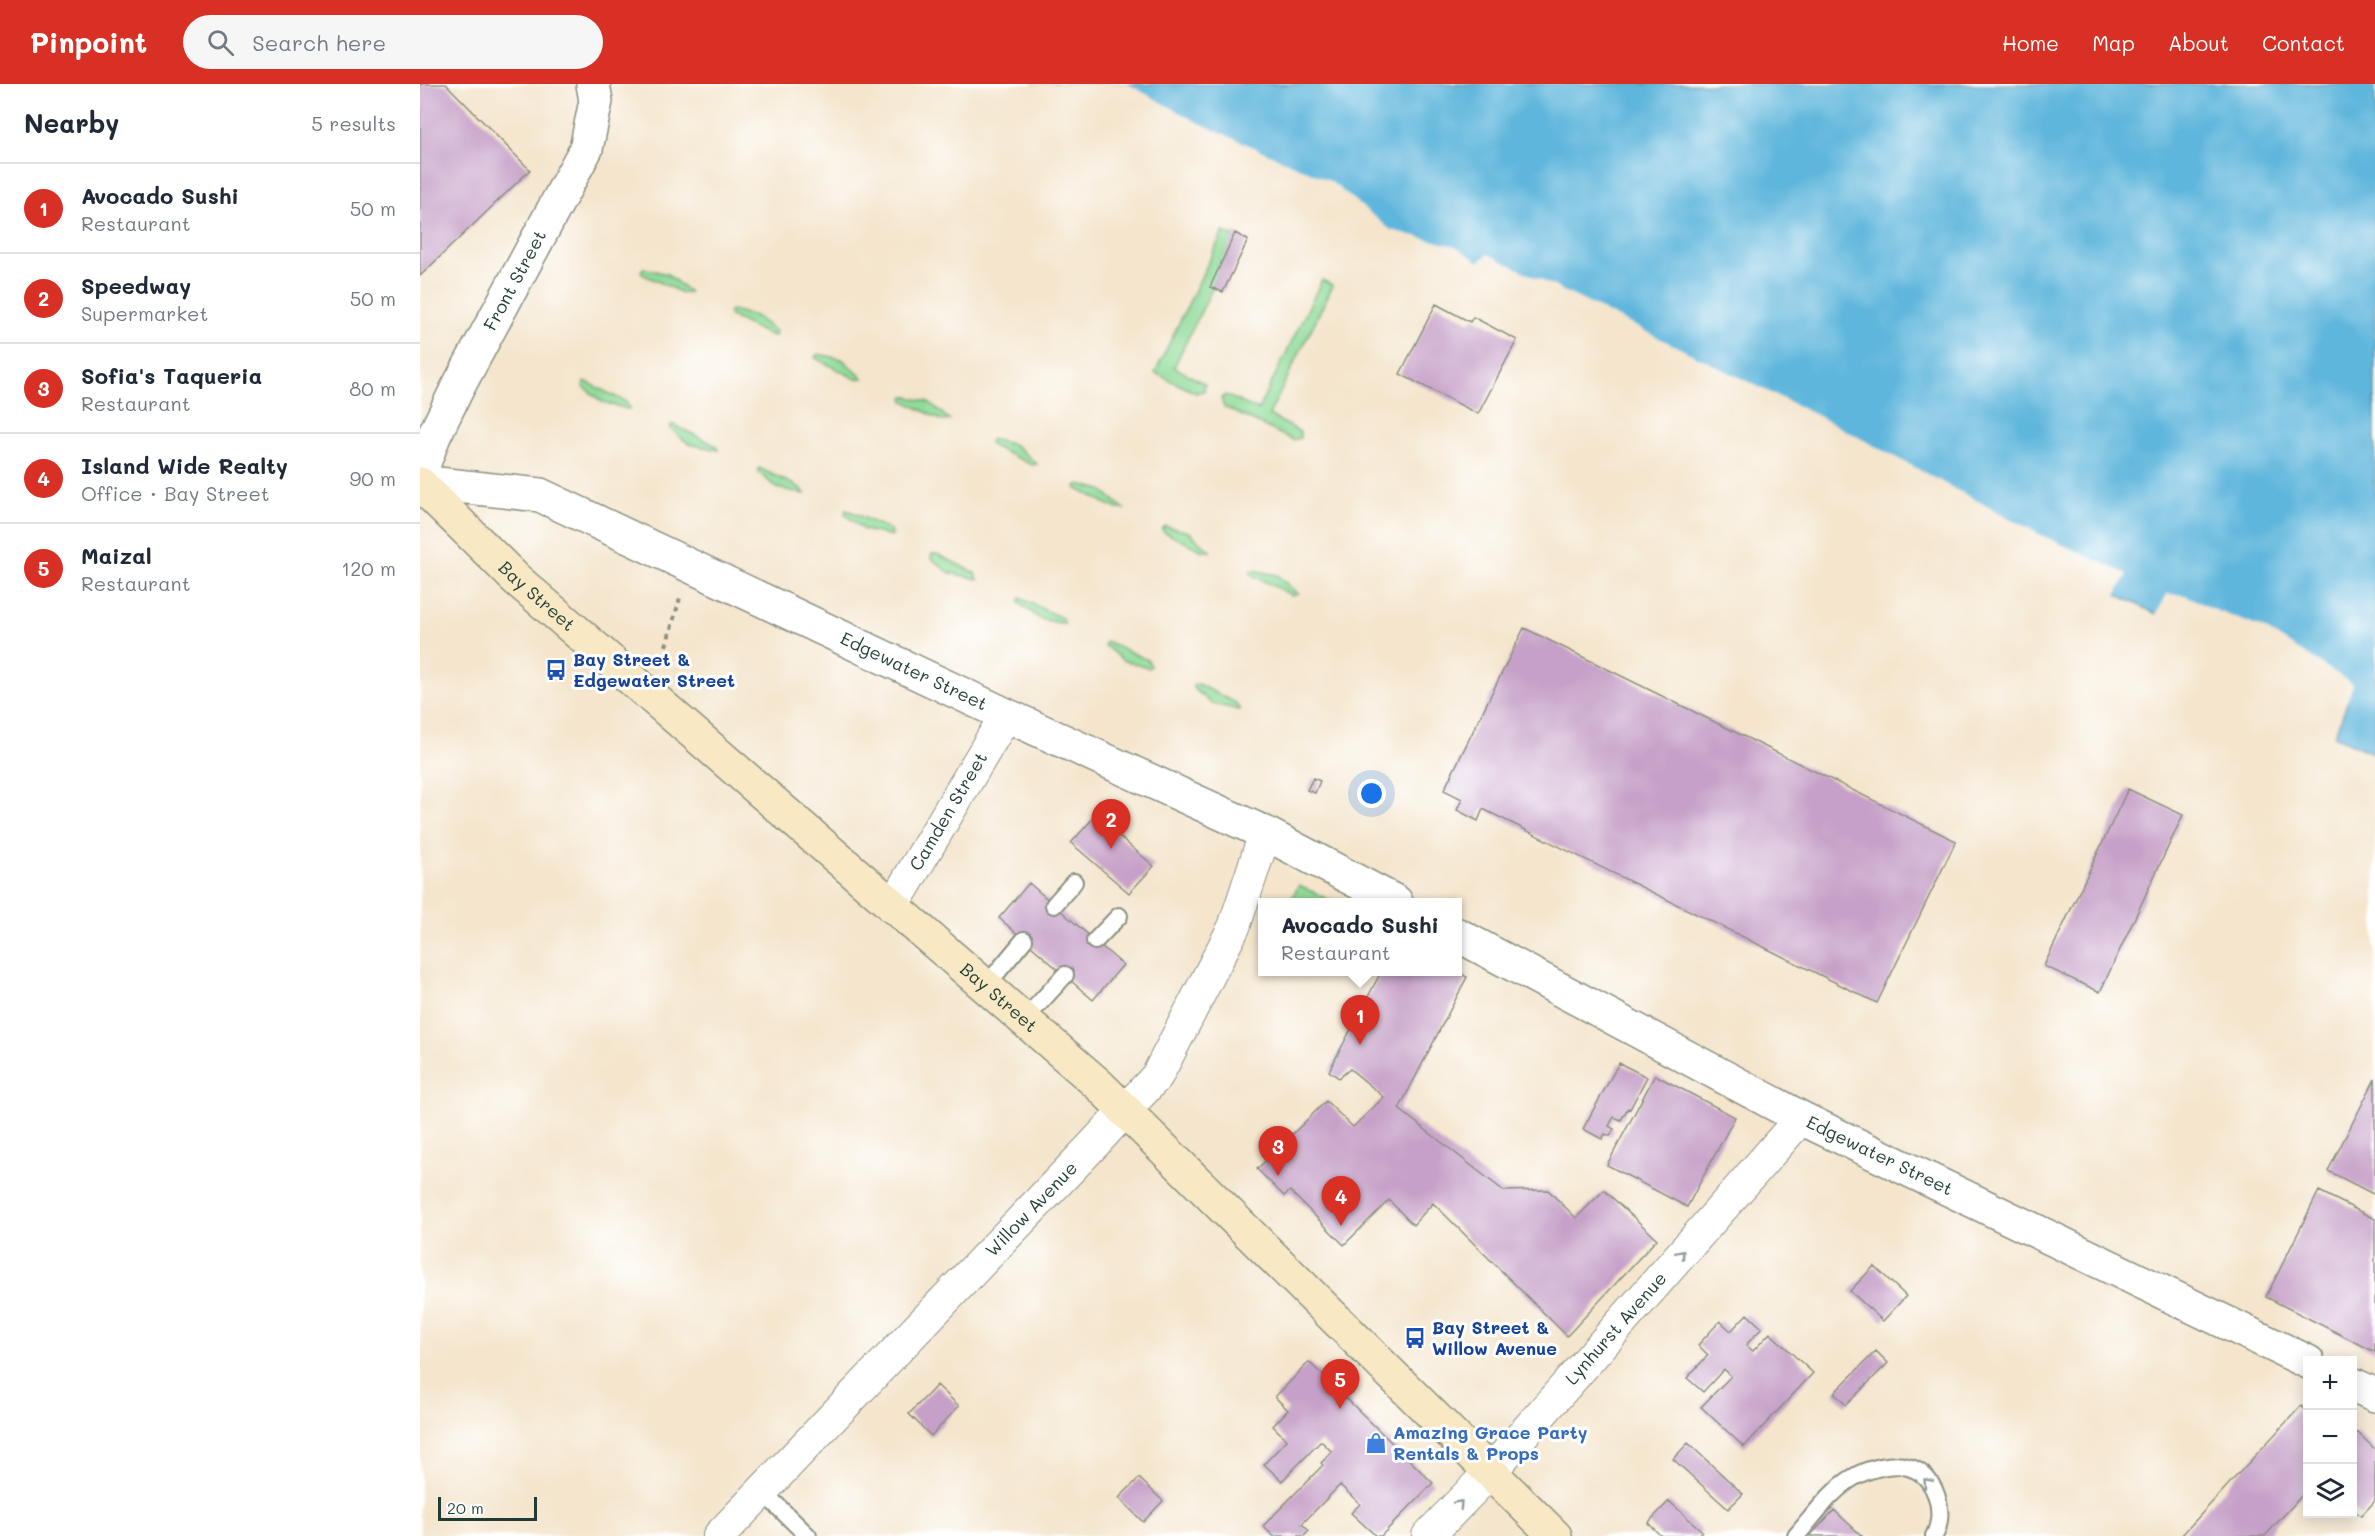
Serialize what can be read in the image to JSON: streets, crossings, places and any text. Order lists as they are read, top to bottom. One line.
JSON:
{"streets":{"main road":["Bay Street"],"street":["Front Street","Edgewater Street","Camden Street","Willow Avenue","Lynhurst Avenue"]},"crossings":[["Bay Street","Edgewater Street"],["Bay Street","Camden Street"],["Bay Street","Willow Avenue"],["Bay Street","Lynhurst Avenue"],["Edgewater Street","Camden Street"],["Edgewater Street","Willow Avenue"],["Edgewater Street","Lynhurst Avenue"]],"one_way":["Lynhurst Avenue"],"places":{"bus stop":["Bay Street & Edgewater Street","Bay Street & Willow Avenue"],"shop":["Amazing Grace Party Rentals & Props"]},"scale_bar":"20 m","page":{"header":"Pinpoint","search":"Search here","nav":["Home","Map","About","Contact"],"heading":["Nearby","5 results"],"list":[{"mark":"1","name":"Avocado Sushi","note":"Restaurant","value":"50 m"},{"mark":"2","name":"Speedway","note":"Supermarket","value":"50 m"},{"mark":"3","name":"Sofia's Taqueria","note":"Restaurant","value":"80 m"},{"mark":"4","name":"Island Wide Realty","note":"Office · Bay Street","value":"90 m"},{"mark":"5","name":"Maizal","note":"Restaurant","value":"120 m"}],"pins":["2","1","3","4","5"],"popup":["Avocado Sushi","Restaurant"],"map_buttons":["+","−"],"scale":"20 m"}}
